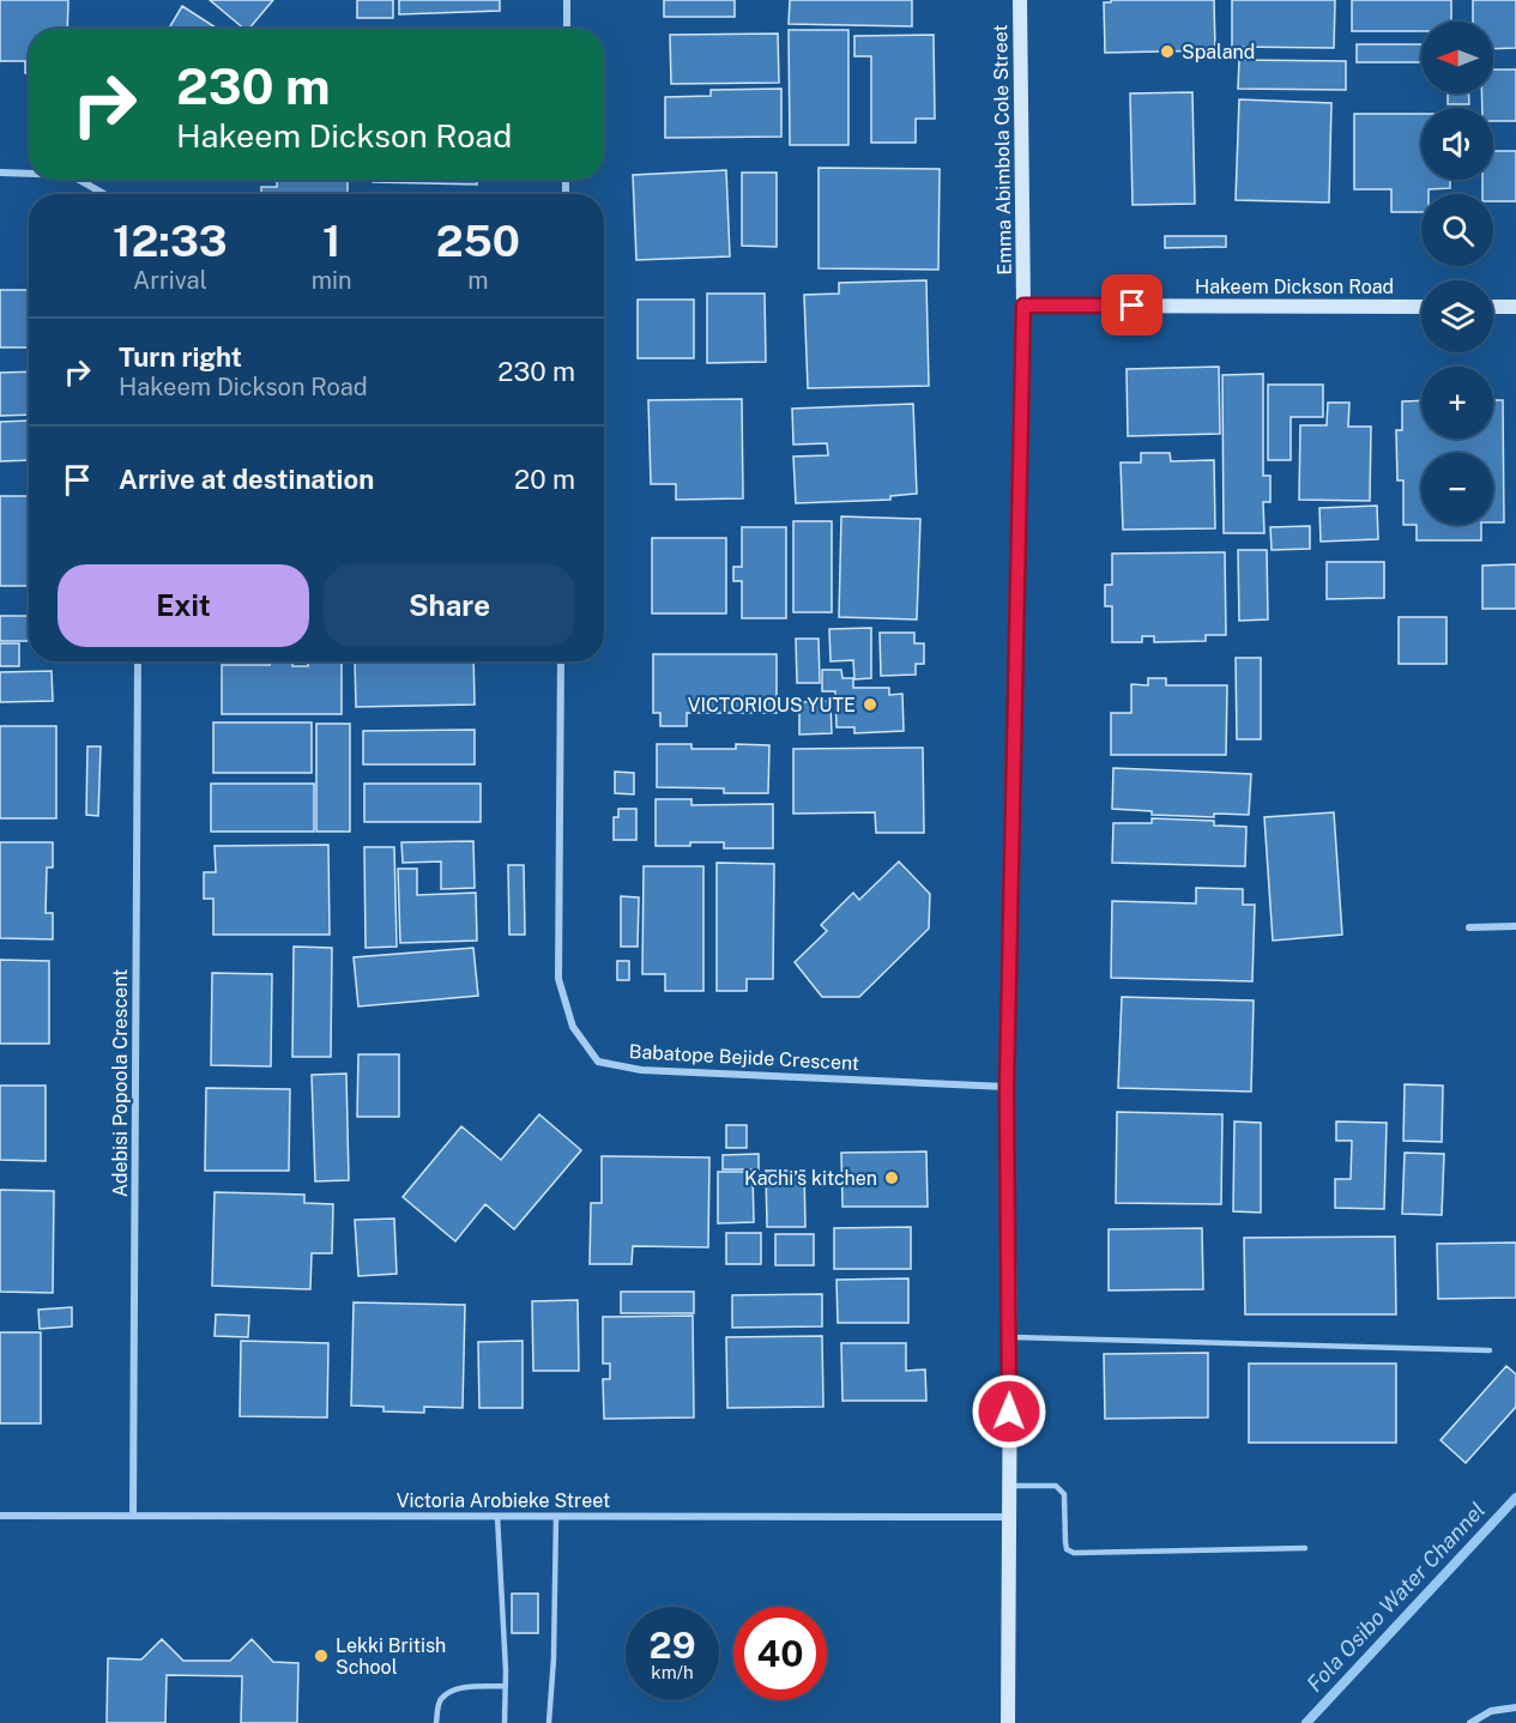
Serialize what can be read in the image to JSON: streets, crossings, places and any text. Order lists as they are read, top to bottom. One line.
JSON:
{"streets":{"street":["Emma Abimbola Cole Street","Hakeem Dickson Road","Babatope Bejide Crescent","Adebisi Popoola Crescent","Victoria Arobieke Street"]},"crossings":[["Emma Abimbola Cole Street","Hakeem Dickson Road"],["Emma Abimbola Cole Street","Babatope Bejide Crescent"],["Emma Abimbola Cole Street","Victoria Arobieke Street"],["Adebisi Popoola Crescent","Victoria Arobieke Street"]],"water":["Fola Osibo Water Channel"],"places":["Spaland","VICTORIOUS YUTE","Kachi’s kitchen","Lekki British School"],"north":"left","page":{"map_buttons":["+","−"],"turn":["230 m","Hakeem Dickson Road"],"eta":["12:33","Arrival","1","min","250","m"],"list":[{"name":"Turn right","note":"Hakeem Dickson Road","value":"230 m"},{"name":"Arrive at destination","value":"20 m"}],"buttons":["Exit","Share"],"speed":"29 km/h","limit":"40"}}
